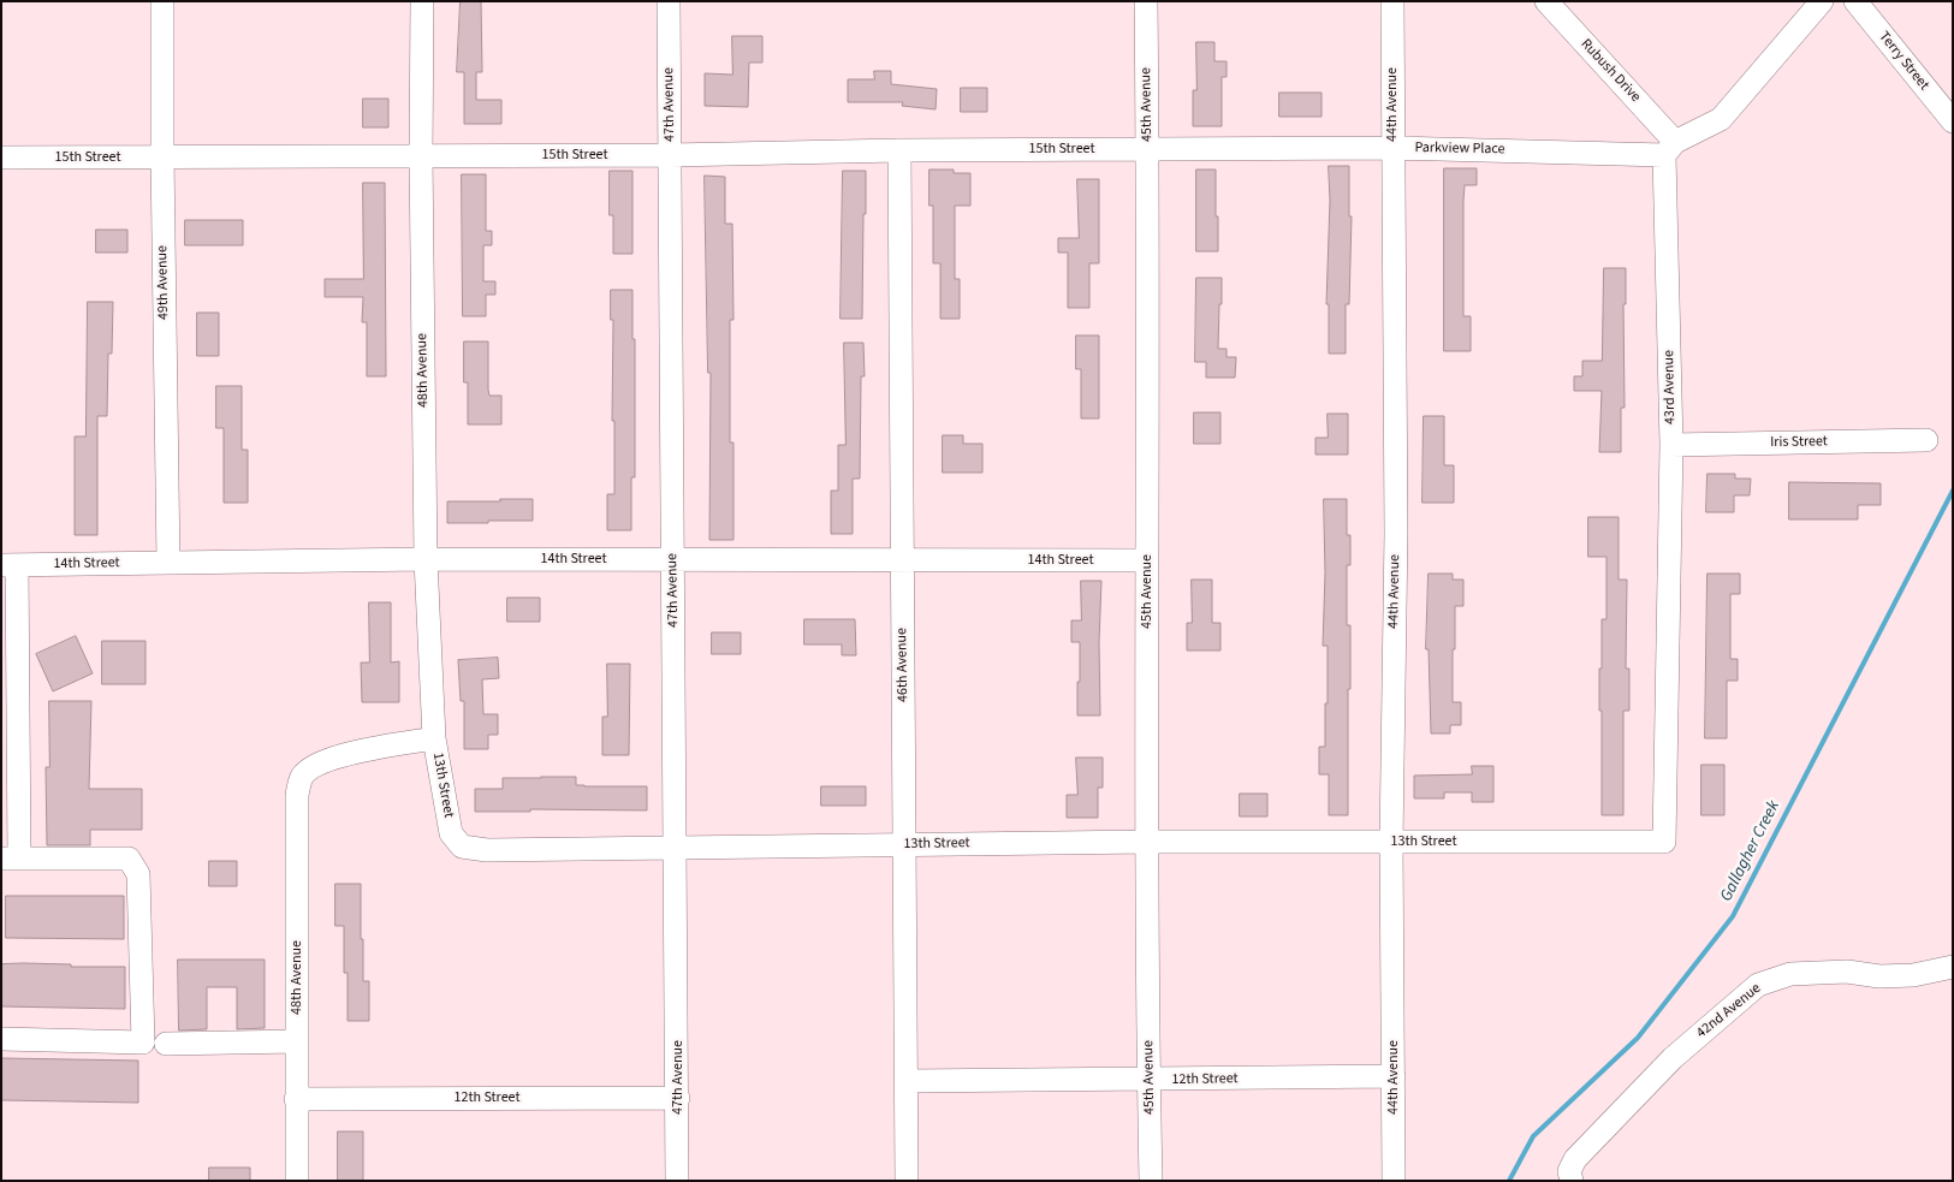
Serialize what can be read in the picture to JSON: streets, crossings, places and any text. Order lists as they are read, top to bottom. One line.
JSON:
{"streets":{"street":["Terry Street","Rubush Drive","47th Avenue","45th Avenue","44th Avenue","15th Street","Parkview Place","49th Avenue","48th Avenue","43rd Avenue","Iris Street","14th Street","46th Avenue","13th Street","42nd Avenue","12th Street"]},"crossings":[["Rubush Drive","Parkview Place"],["Rubush Drive","43rd Avenue"],["47th Avenue","15th Street"],["47th Avenue","14th Street"],["47th Avenue","13th Street"],["47th Avenue","12th Street"],["45th Avenue","15th Street"],["45th Avenue","Parkview Place"],["45th Avenue","14th Street"],["45th Avenue","13th Street"],["45th Avenue","12th Street"],["44th Avenue","Parkview Place"],["44th Avenue","13th Street"],["44th Avenue","12th Street"],["15th Street","Parkview Place"],["15th Street","49th Avenue"],["15th Street","48th Avenue"],["15th Street","46th Avenue"],["Parkview Place","43rd Avenue"],["49th Avenue","14th Street"],["48th Avenue","14th Street"],["48th Avenue","13th Street"],["48th Avenue","12th Street"],["43rd Avenue","Iris Street"],["43rd Avenue","13th Street"],["14th Street","46th Avenue"],["46th Avenue","13th Street"],["46th Avenue","12th Street"]],"water":["Gallagher Creek"]}
